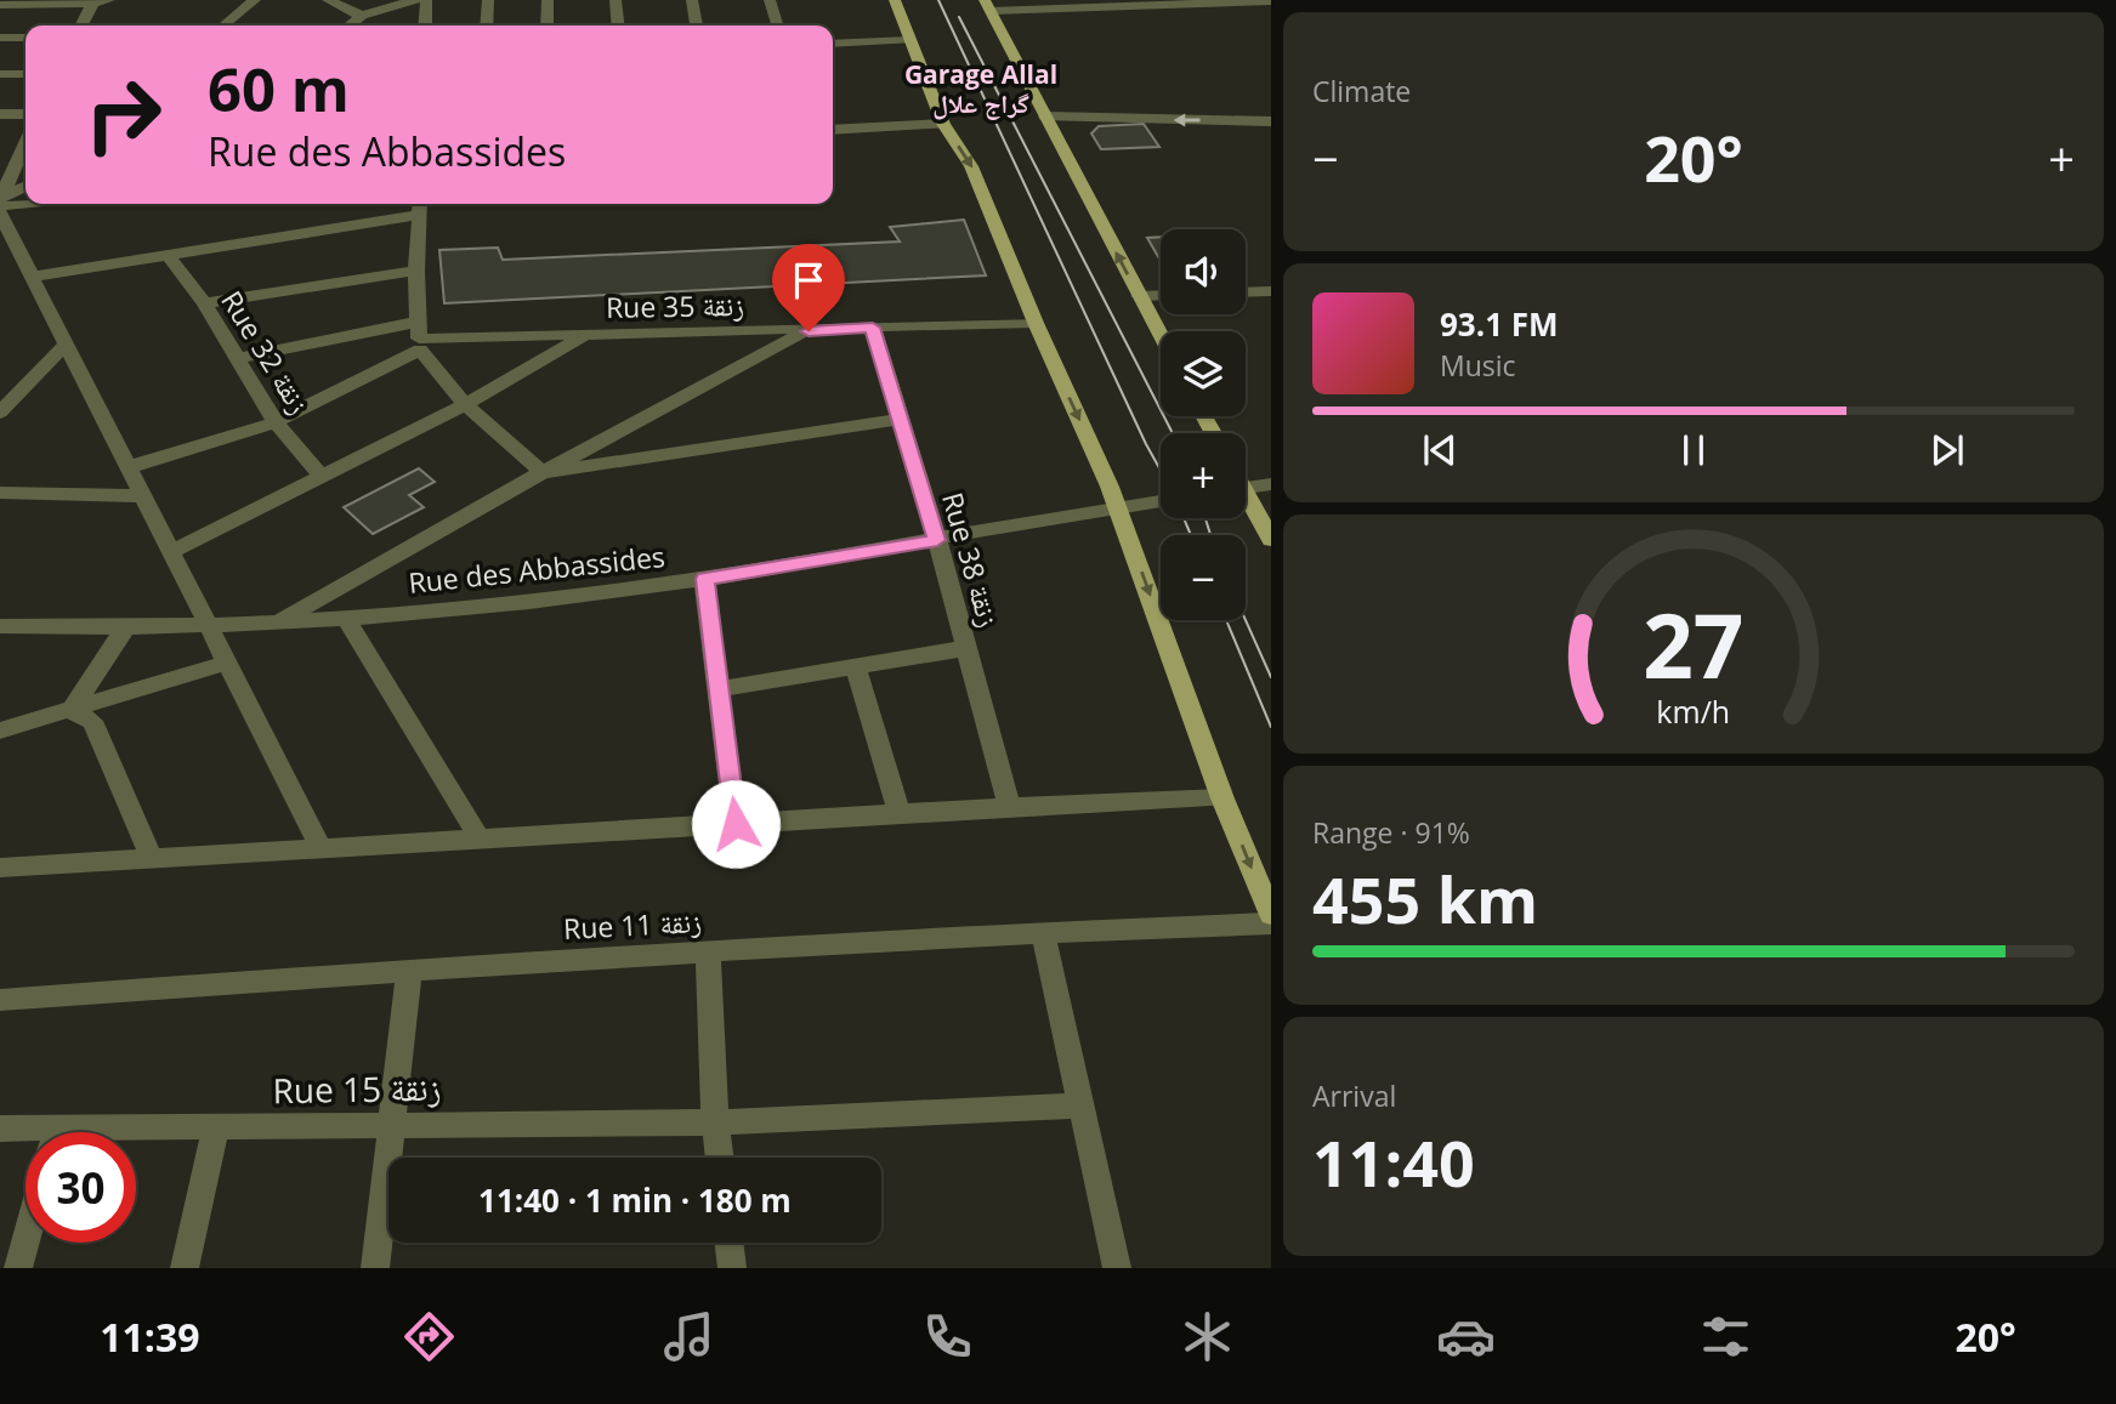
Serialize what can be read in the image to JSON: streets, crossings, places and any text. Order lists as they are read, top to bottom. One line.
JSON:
{"streets":{"street":["Rue 35 زنقة","Rue 32 زنقة","Rue 38 زنقة","Rue des Abbassides","Rue 11 زنقة","Rue 15 زنقة"]},"crossings":[["Rue 35 زنقة","Rue 32 زنقة"],["Rue 35 زنقة","Rue 38 زنقة"],["Rue 38 زنقة","Rue des Abbassides"]],"districts":["Garage Allal گراج علال"],"page":{"tile":["Climate",["Range · 91%","455 km"],["Arrival","11:40"]],"turn":["60 m","Rue des Abbassides"],"heat":["−","20°","+"],"map_buttons":["+","−"],"song":["93.1 FM","Music"],"limit":"30","trip":"11:40 · 1 min · 180 m","tabs":["11:39","20°"],"gauge":["27","km/h"]}}
